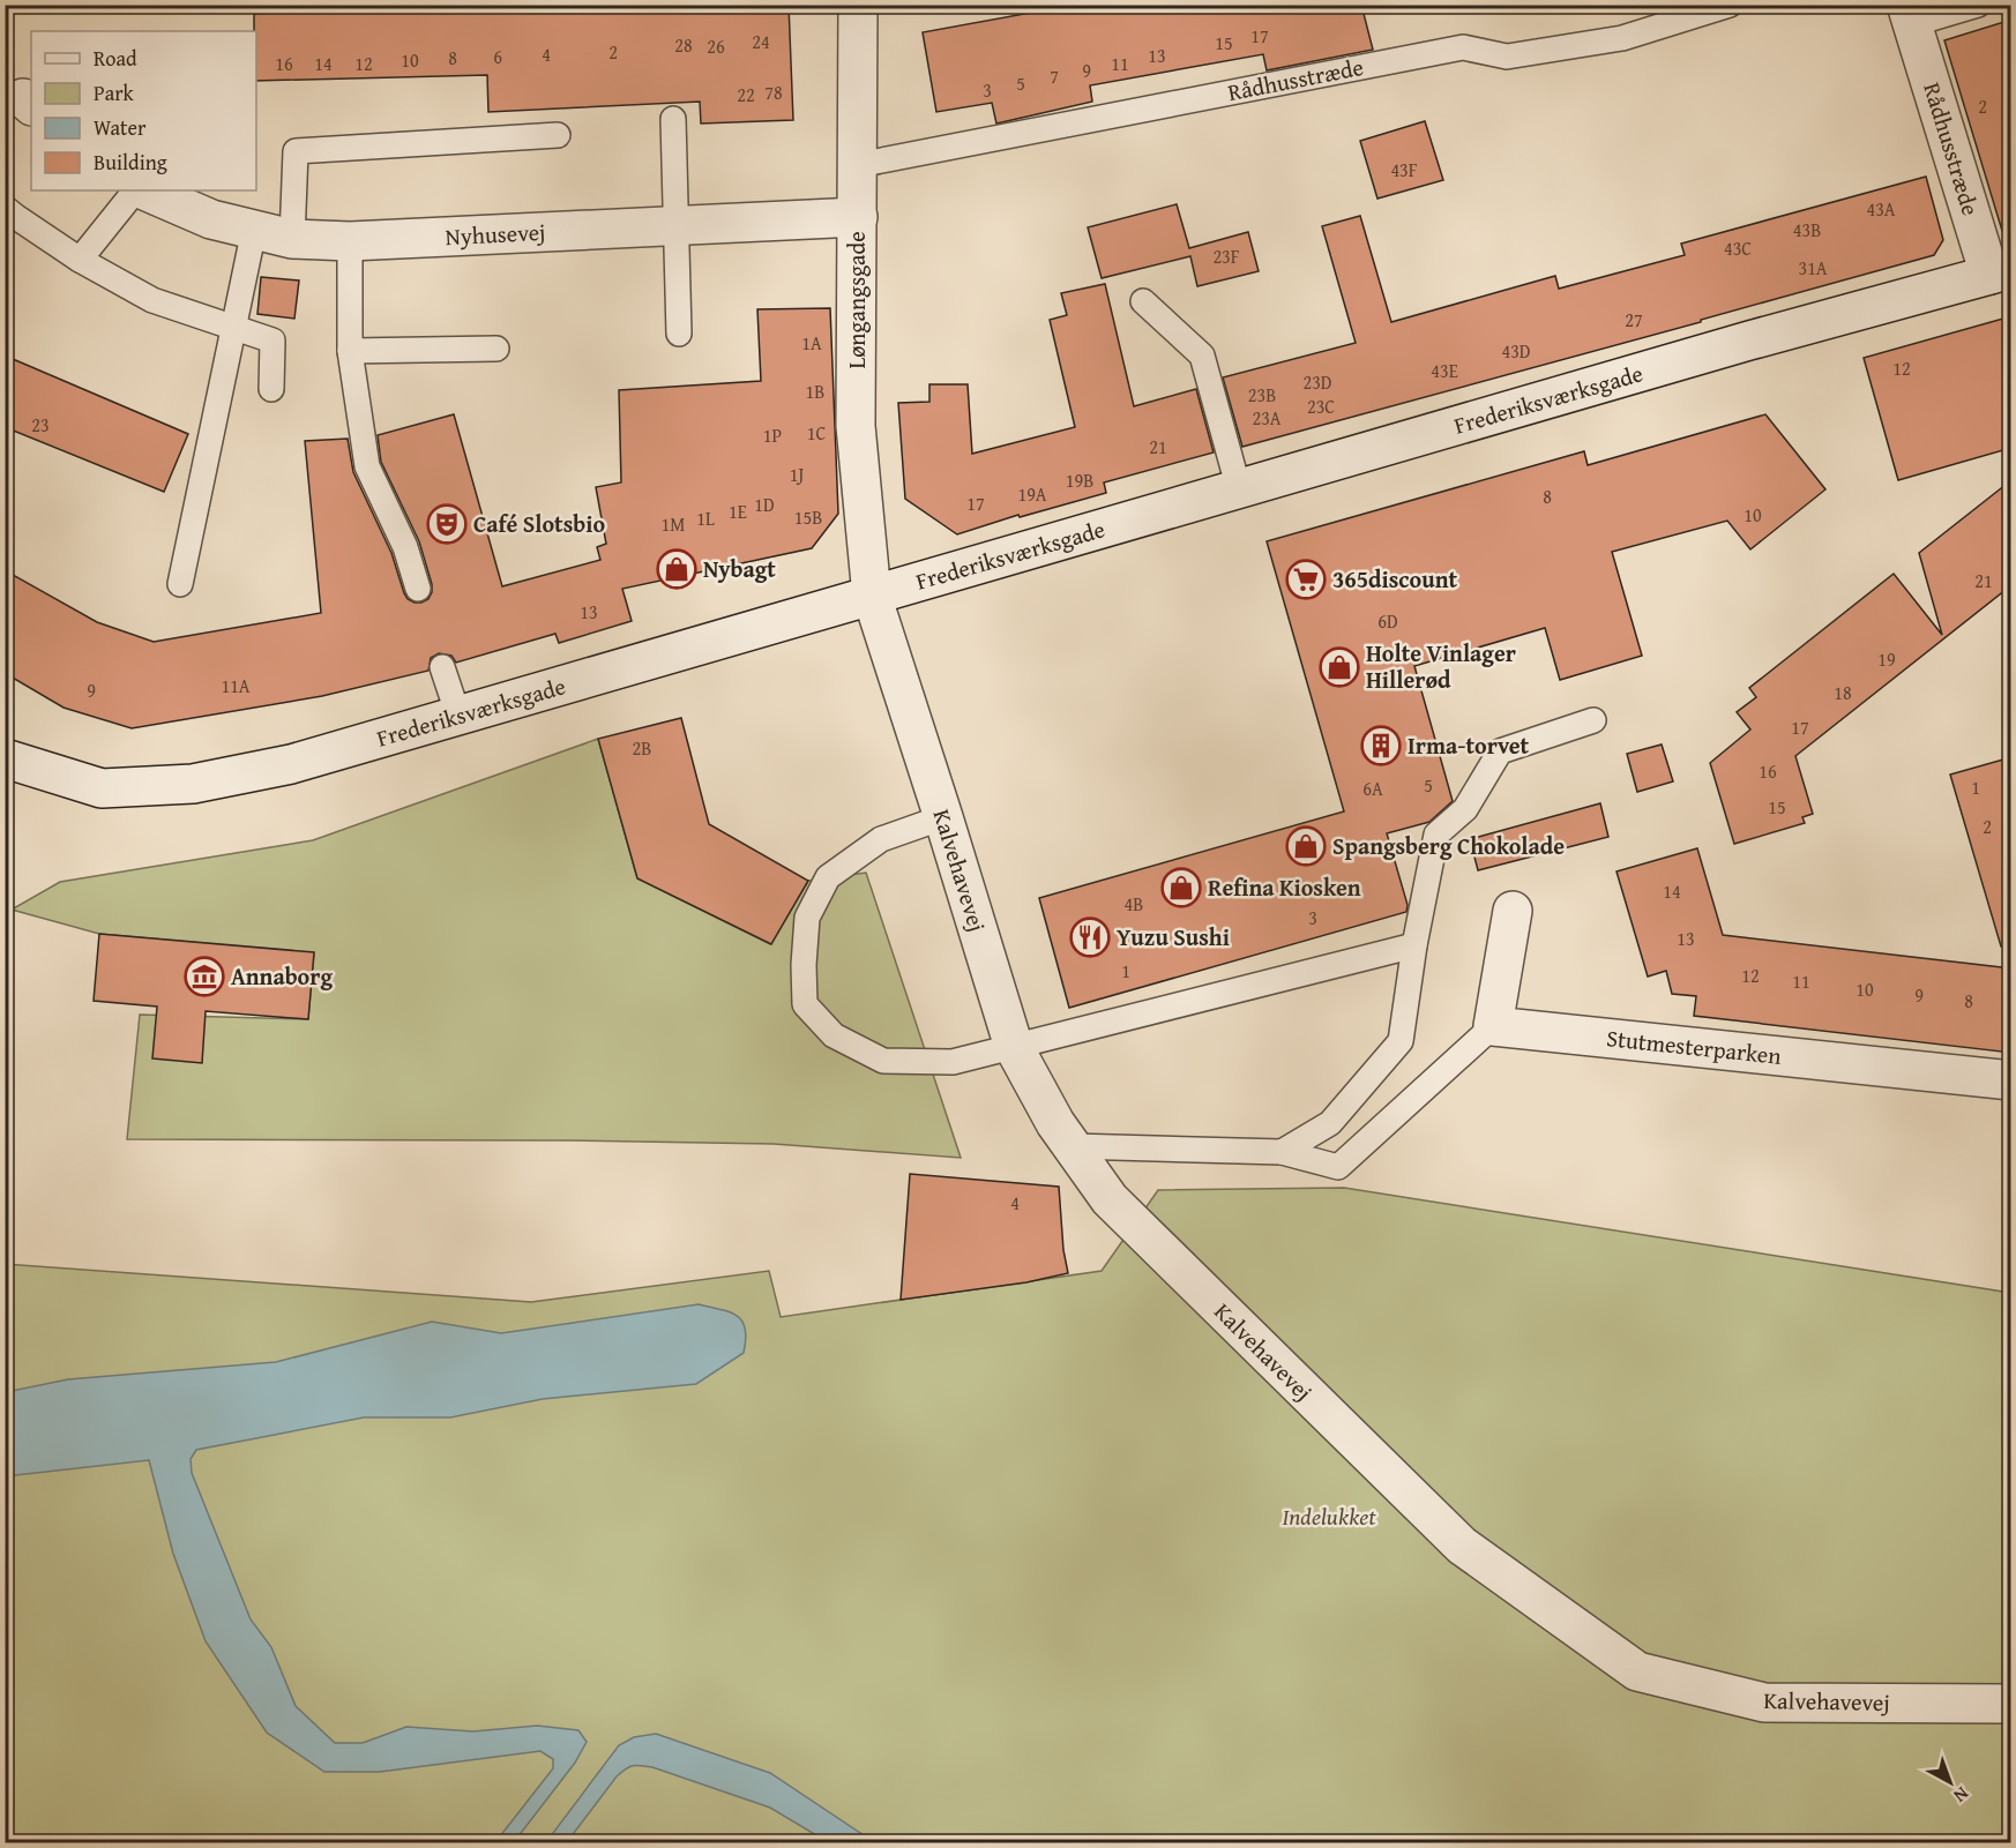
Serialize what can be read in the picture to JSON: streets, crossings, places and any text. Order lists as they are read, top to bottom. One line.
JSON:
{"streets":{"street":["Rådhusstræde","Nyhusevej","Løngangsgade","Frederiksværksgade","Kalvehavevej","Stutmesterparken"]},"crossings":[["Rådhusstræde","Løngangsgade"],["Rådhusstræde","Frederiksværksgade"],["Nyhusevej","Løngangsgade"],["Løngangsgade","Frederiksværksgade"],["Løngangsgade","Kalvehavevej"],["Frederiksværksgade","Kalvehavevej"]],"parks":["Indelukket"],"places":{"theatre":["Café Slotsbio"],"shop":["Nybagt","Holte Vinlager Hillerød","Spangsberg Chokolade","Refina Kiosken"],"supermarket":["365discount"],"building":["Irma-torvet"],"restaurant":["Yuzu Sushi"],"museum":["Annaborg"]},"house_numbers":["17","24","15","28","26","2","4","13","6","8","10","16","14","12","11","9","7","5","3","78","22","2","43F","43A","43B","43C","23F","31A","27","1A","43D","12","43E","23D","1B","23B","23C","23A","23","1C","1P","21","1J","19B","19A","8","17","1D","1E","10","15B","1L","1M","21","13","6D","19","11A","9","18","17","2B","16","5","1","6A","15","2","14","4B","3","13","1","12","11","10","9","8","4"],"legend":["Road","Park","Water","Building"],"north":"bottom right"}
